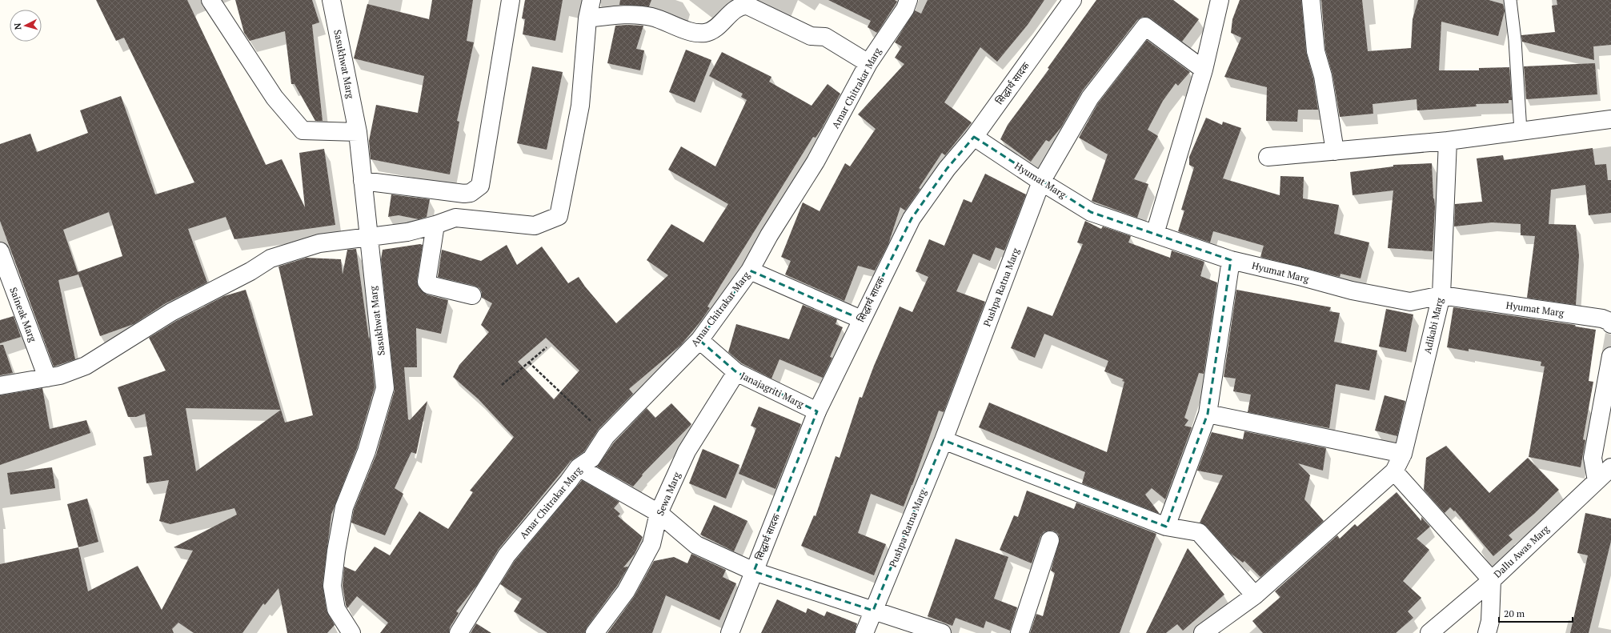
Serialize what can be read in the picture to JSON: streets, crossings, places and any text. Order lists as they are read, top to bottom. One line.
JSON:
{"streets":{"street":["Sasukhwat Marg","सिद्धार्थ सादक","Amar Chitrakar Marg","Hyumat Marg","Pushpa Ratna Marg","Saineak Marg","Adikabi Marg","Janajagriti Marg","Sewa Marg","Dallu Awas Marg"]},"crossings":[["सिद्धार्थ सादक","Hyumat Marg"],["सिद्धार्थ सादक","Janajagriti Marg"],["Amar Chitrakar Marg","Janajagriti Marg"],["Hyumat Marg","Pushpa Ratna Marg"],["Hyumat Marg","Adikabi Marg"],["Janajagriti Marg","Sewa Marg"]],"scale_bar":"20 m","north":"left"}
